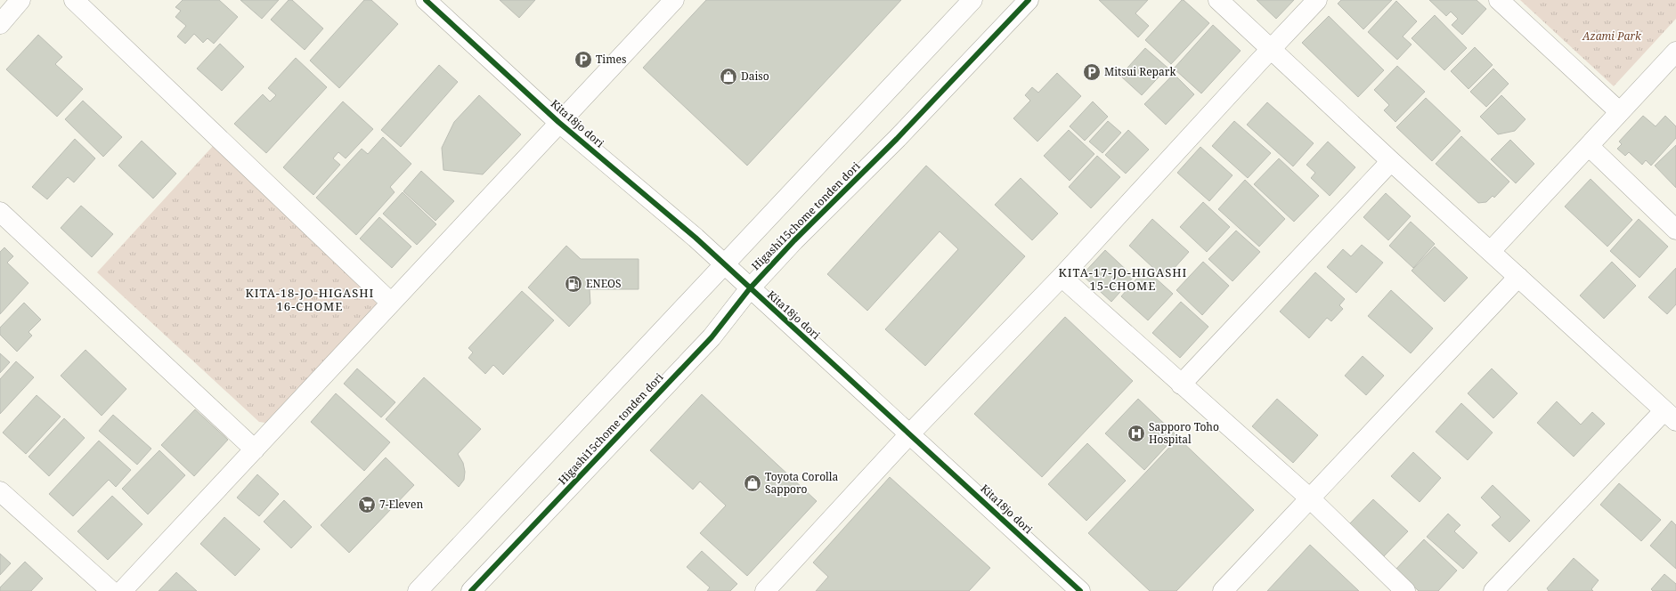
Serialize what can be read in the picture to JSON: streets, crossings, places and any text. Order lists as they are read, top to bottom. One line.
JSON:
{"streets":{"street":["Kita18jo dori","Higashi15chome tonden dori"]},"crossings":[["Kita18jo dori","Higashi15chome tonden dori"]],"districts":["KITA-17-JO-HIGASHI 15-CHOME","KITA-18-JO-HIGASHI 16-CHOME"],"parks":["Azami Park"],"places":{"parking":["Times","Mitsui Repark"],"shop":["Daiso","Toyota Corolla Sapporo"],"fuel station":["ENEOS"],"hospital":["Sapporo Toho Hospital"],"supermarket":["7-Eleven"]}}
